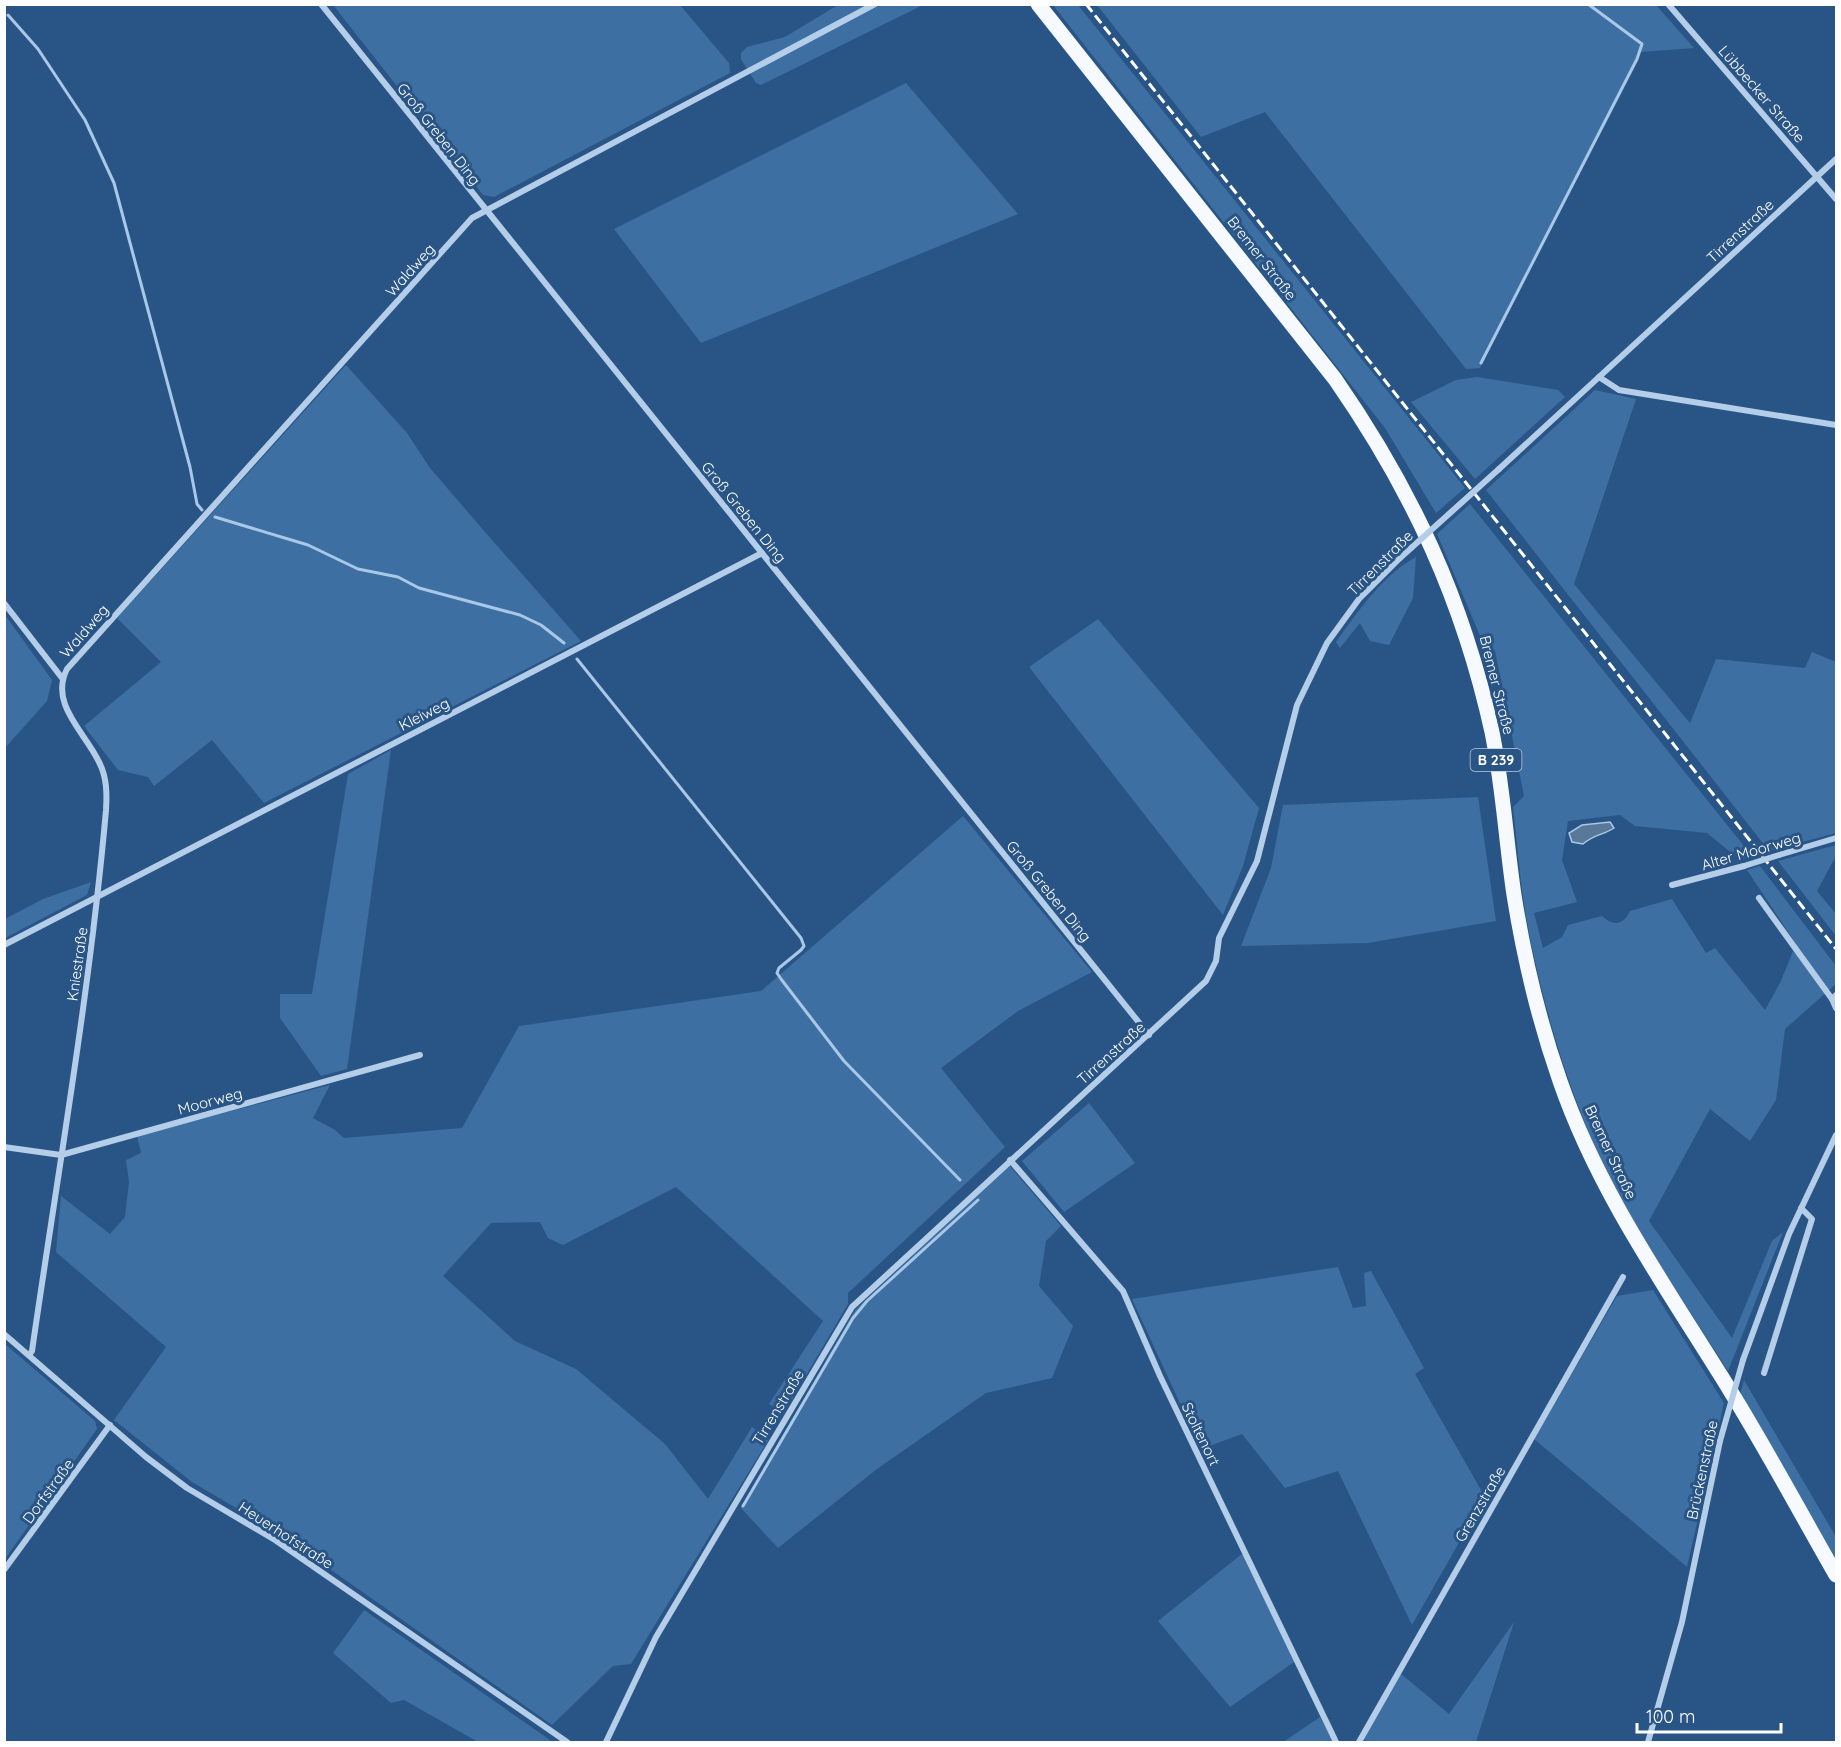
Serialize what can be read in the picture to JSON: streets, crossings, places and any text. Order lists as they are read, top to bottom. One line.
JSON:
{"streets":{"main road":["Bremer Straße","B 239"],"street":["Lübbecker Straße","Groß Greben Ding","Tirrenstraße","Waldweg","Kleiweg","Alter Moorweg","Kniestraße","Moorweg","Stoltenort","Brückenstraße","Dorfstraße","Grenzstraße","Heuerhofstraße"]},"crossings":[["Lübbecker Straße","Tirrenstraße"],["Groß Greben Ding","Tirrenstraße"],["Groß Greben Ding","Waldweg"],["Groß Greben Ding","Kleiweg"],["Tirrenstraße","Stoltenort"],["Waldweg","Kniestraße"],["Kleiweg","Kniestraße"],["Kniestraße","Moorweg"],["Kniestraße","Heuerhofstraße"],["Dorfstraße","Heuerhofstraße"]],"scale_bar":"100 m"}
